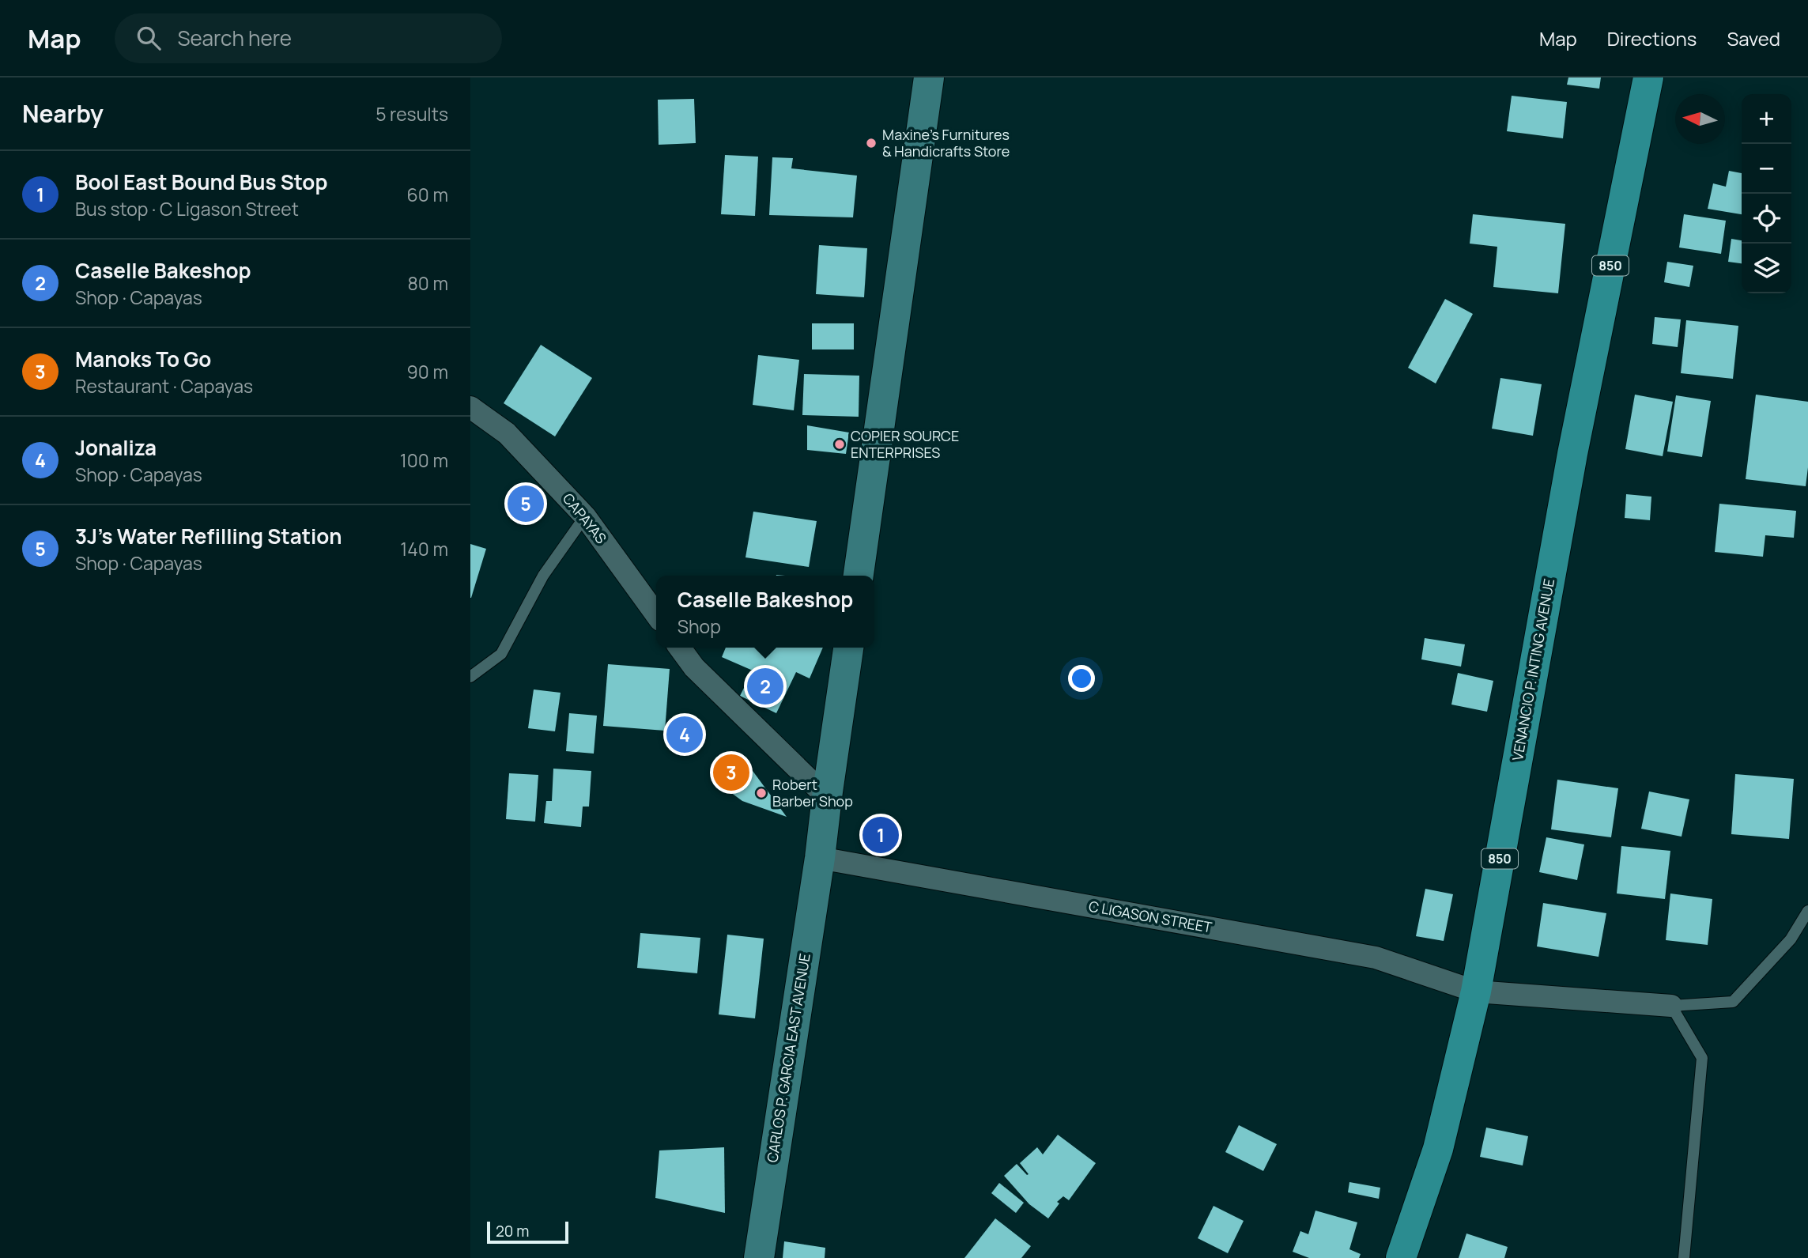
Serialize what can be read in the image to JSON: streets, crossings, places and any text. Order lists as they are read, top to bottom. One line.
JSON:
{"streets":{"main road":["850","VENANCIO P. INTING AVENUE","CARLOS P. GARCIA EAST AVENUE"],"street":["CAPAYAS","C LIGASON STREET"]},"crossings":[["VENANCIO P. INTING AVENUE","C LIGASON STREET"],["C LIGASON STREET","CARLOS P. GARCIA EAST AVENUE"]],"places":["Maxine's Furnitures & Handicrafts Store","COPIER SOURCE ENTERPRISES","Robert Barber Shop"],"scale_bar":"20 m","north":"left","page":{"header":"Map","search":"Search here","nav":["Map","Directions","Saved"],"heading":["Nearby","5 results"],"map_buttons":["+","−"],"list":[{"mark":"1","name":"Bool East Bound Bus Stop","note":"Bus stop · C Ligason Street","value":"60 m"},{"mark":"2","name":"Caselle Bakeshop","note":"Shop · Capayas","value":"80 m"},{"mark":"3","name":"Manoks To Go","note":"Restaurant · Capayas","value":"90 m"},{"mark":"4","name":"Jonaliza","note":"Shop · Capayas","value":"100 m"},{"mark":"5","name":"3J's Water Refilling Station","note":"Shop · Capayas","value":"140 m"}],"pins":["5","2","4","3","1"],"popup":["Caselle Bakeshop","Shop"],"scale":"20 m"}}
